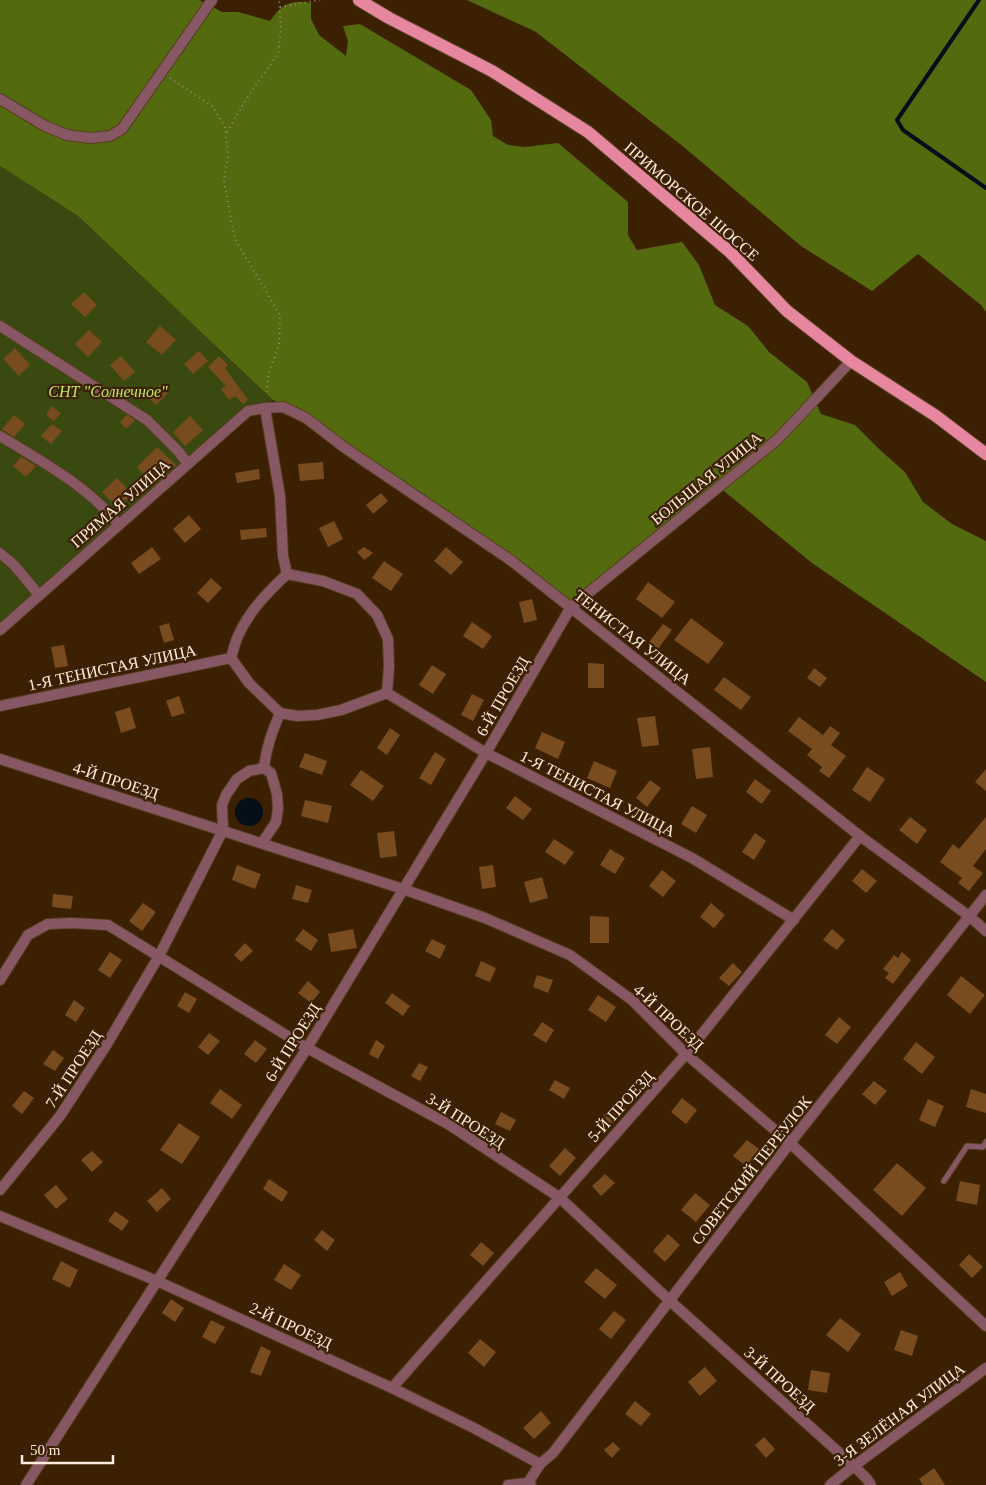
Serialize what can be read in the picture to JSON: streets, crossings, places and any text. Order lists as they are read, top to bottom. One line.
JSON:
{"streets":{"main road":["ПРИМОРСКОЕ ШОССЕ"],"street":["БОЛЬШАЯ УЛИЦА","ПРЯМАЯ УЛИЦА","ТЕНИСТАЯ УЛИЦА","1-Я ТЕНИСТАЯ УЛИЦА","6-Й ПРОЕЗД","4-Й ПРОЕЗД","7-Й ПРОЕЗД","5-Й ПРОЕЗД","3-Й ПРОЕЗД","СОВЕТСКИЙ ПЕРЕУЛОК","2-Й ПРОЕЗД","3-Я ЗЕЛЁНАЯ УЛИЦА"]},"crossings":[["ПРИМОРСКОЕ ШОССЕ","БОЛЬШАЯ УЛИЦА"],["БОЛЬШАЯ УЛИЦА","ТЕНИСТАЯ УЛИЦА"],["БОЛЬШАЯ УЛИЦА","6-Й ПРОЕЗД"],["ПРЯМАЯ УЛИЦА","ТЕНИСТАЯ УЛИЦА"],["ТЕНИСТАЯ УЛИЦА","6-Й ПРОЕЗД"],["ТЕНИСТАЯ УЛИЦА","5-Й ПРОЕЗД"],["ТЕНИСТАЯ УЛИЦА","СОВЕТСКИЙ ПЕРЕУЛОК"],["1-Я ТЕНИСТАЯ УЛИЦА","6-Й ПРОЕЗД"],["1-Я ТЕНИСТАЯ УЛИЦА","5-Й ПРОЕЗД"],["6-Й ПРОЕЗД","4-Й ПРОЕЗД"],["6-Й ПРОЕЗД","3-Й ПРОЕЗД"],["6-Й ПРОЕЗД","2-Й ПРОЕЗД"],["4-Й ПРОЕЗД","7-Й ПРОЕЗД"],["4-Й ПРОЕЗД","5-Й ПРОЕЗД"],["4-Й ПРОЕЗД","СОВЕТСКИЙ ПЕРЕУЛОК"],["7-Й ПРОЕЗД","3-Й ПРОЕЗД"],["5-Й ПРОЕЗД","3-Й ПРОЕЗД"],["5-Й ПРОЕЗД","2-Й ПРОЕЗД"],["3-Й ПРОЕЗД","СОВЕТСКИЙ ПЕРЕУЛОК"],["3-Й ПРОЕЗД","3-Я ЗЕЛЁНАЯ УЛИЦА"],["СОВЕТСКИЙ ПЕРЕУЛОК","2-Й ПРОЕЗД"]],"parks":["СНТ \"Солнечное\""],"scale_bar":"50 m"}
